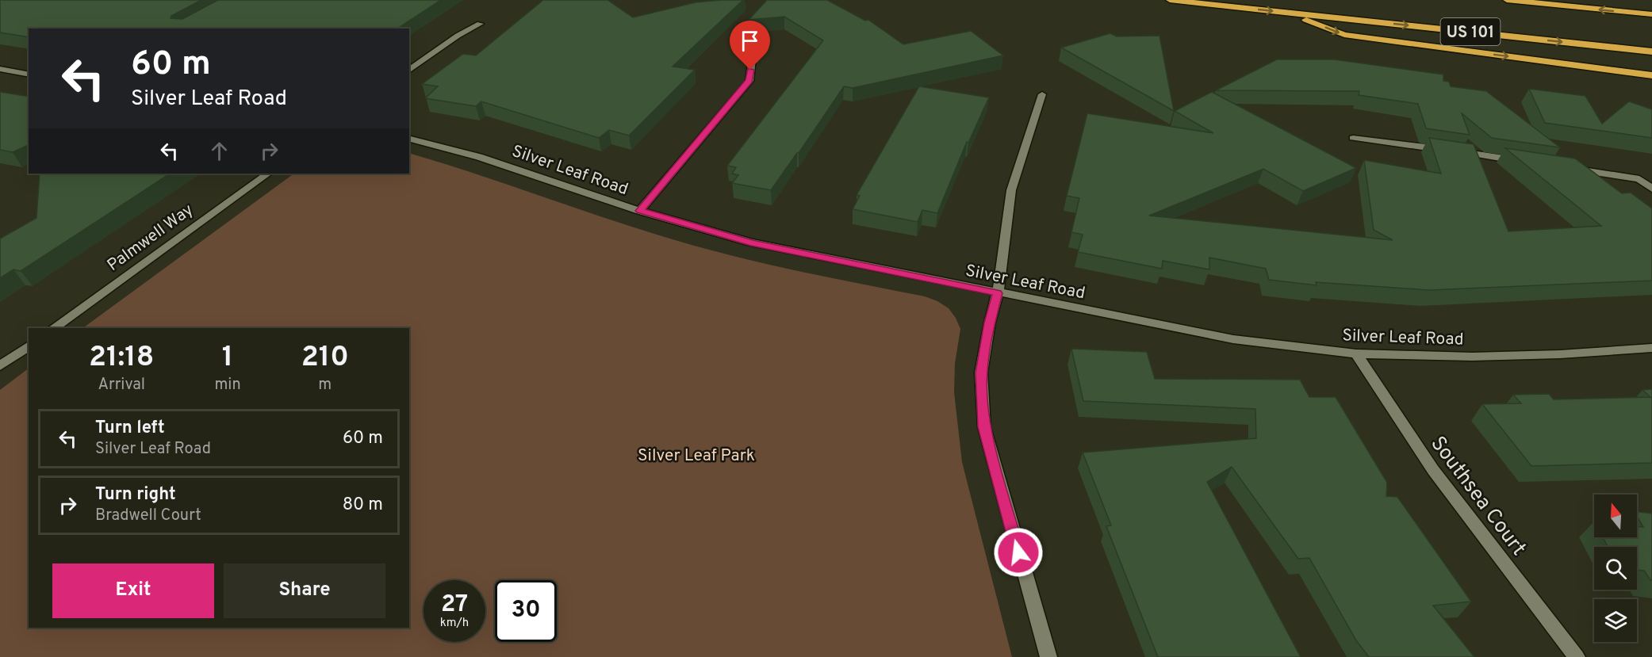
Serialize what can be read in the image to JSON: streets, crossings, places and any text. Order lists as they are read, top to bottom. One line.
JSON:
{"streets":{"highway":["US 101"],"street":["Silver Leaf Road","Palmwell Way","Southsea Court"]},"crossings":[["Silver Leaf Road","Southsea Court"]],"parks":["Silver Leaf Park"],"north":"top","page":{"turn":["60 m","Silver Leaf Road"],"eta":["21:18","Arrival","1","min","210","m"],"list":[{"name":"Turn left","note":"Silver Leaf Road","value":"60 m"},{"name":"Turn right","note":"Bradwell Court","value":"80 m"}],"buttons":["Exit","Share"],"speed":"27 km/h","limit":"30"}}
